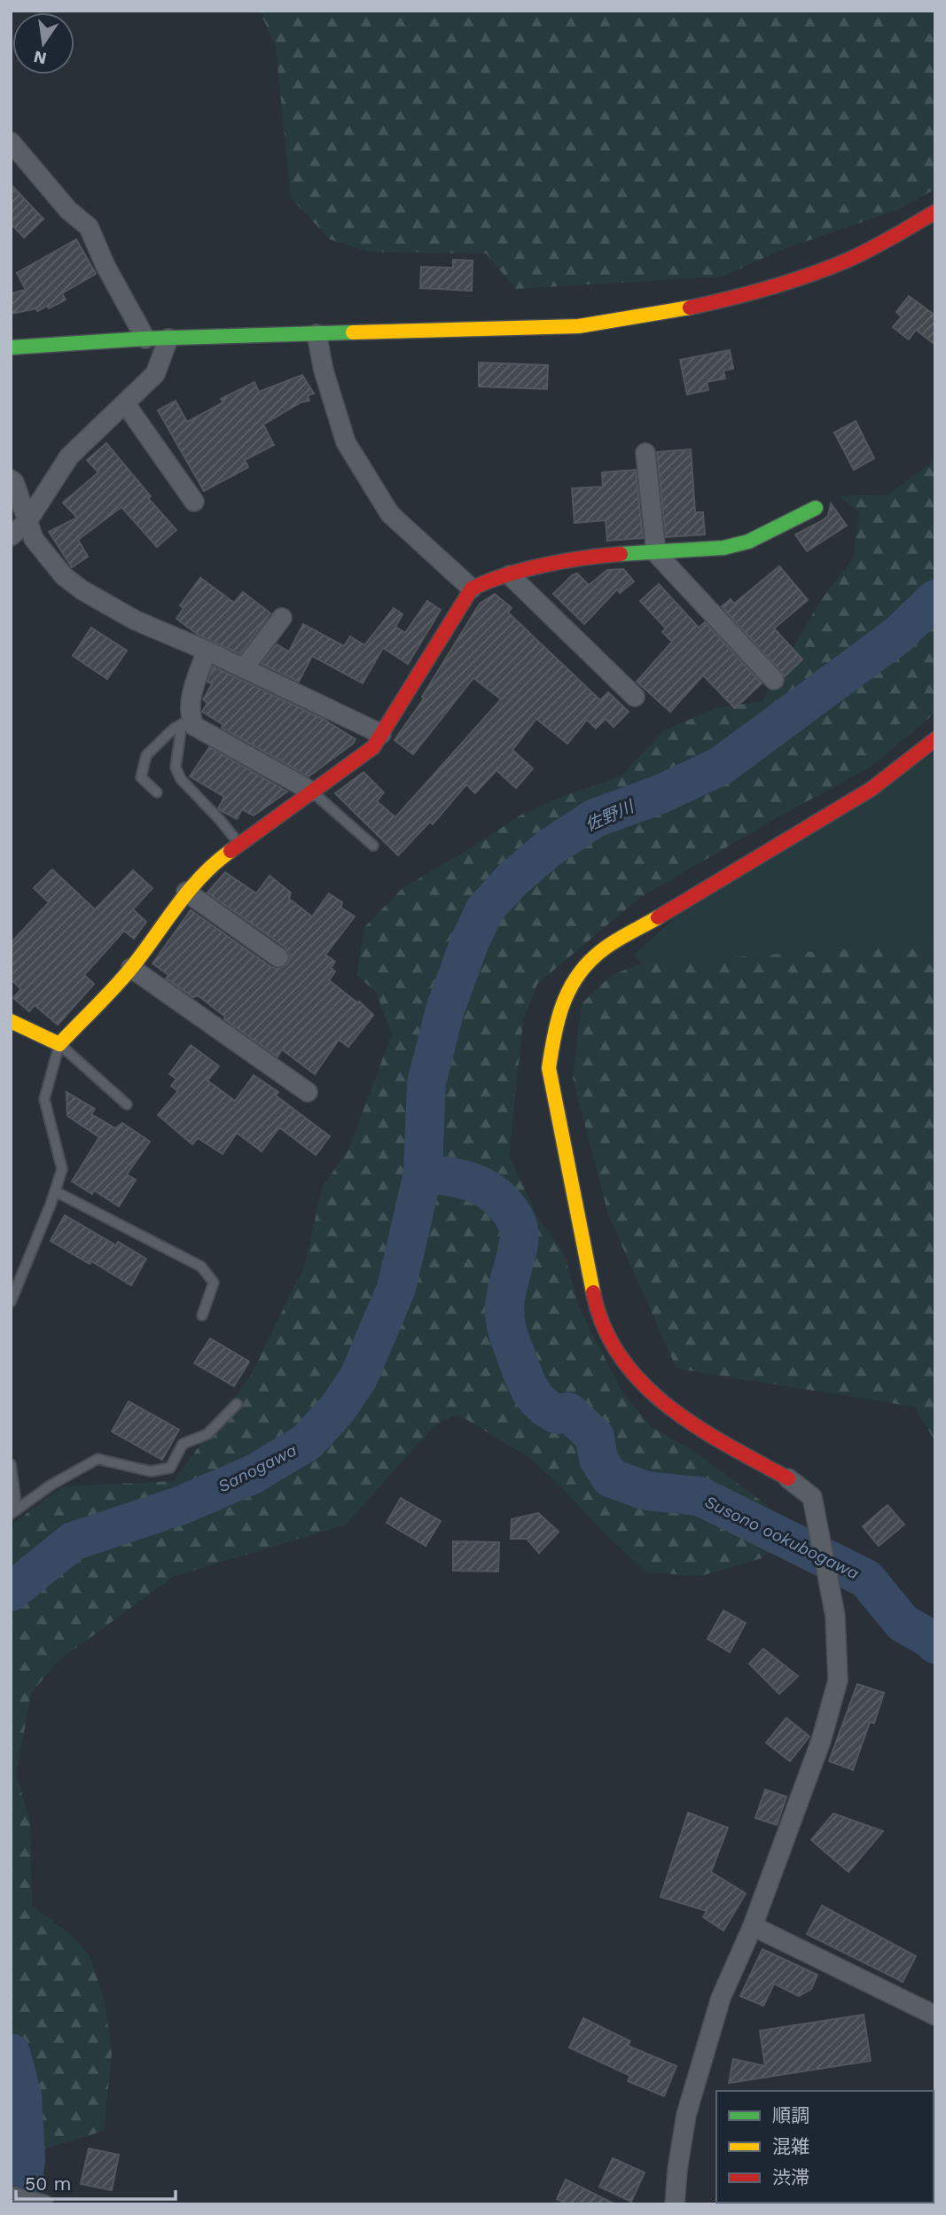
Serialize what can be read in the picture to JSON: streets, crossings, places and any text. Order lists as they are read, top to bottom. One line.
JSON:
{"water":["佐野川","Sanogawa","Susono ookubogawa"],"legend":["順調","混雑","渋滞"],"scale_bar":"50 m","north":"bottom"}
